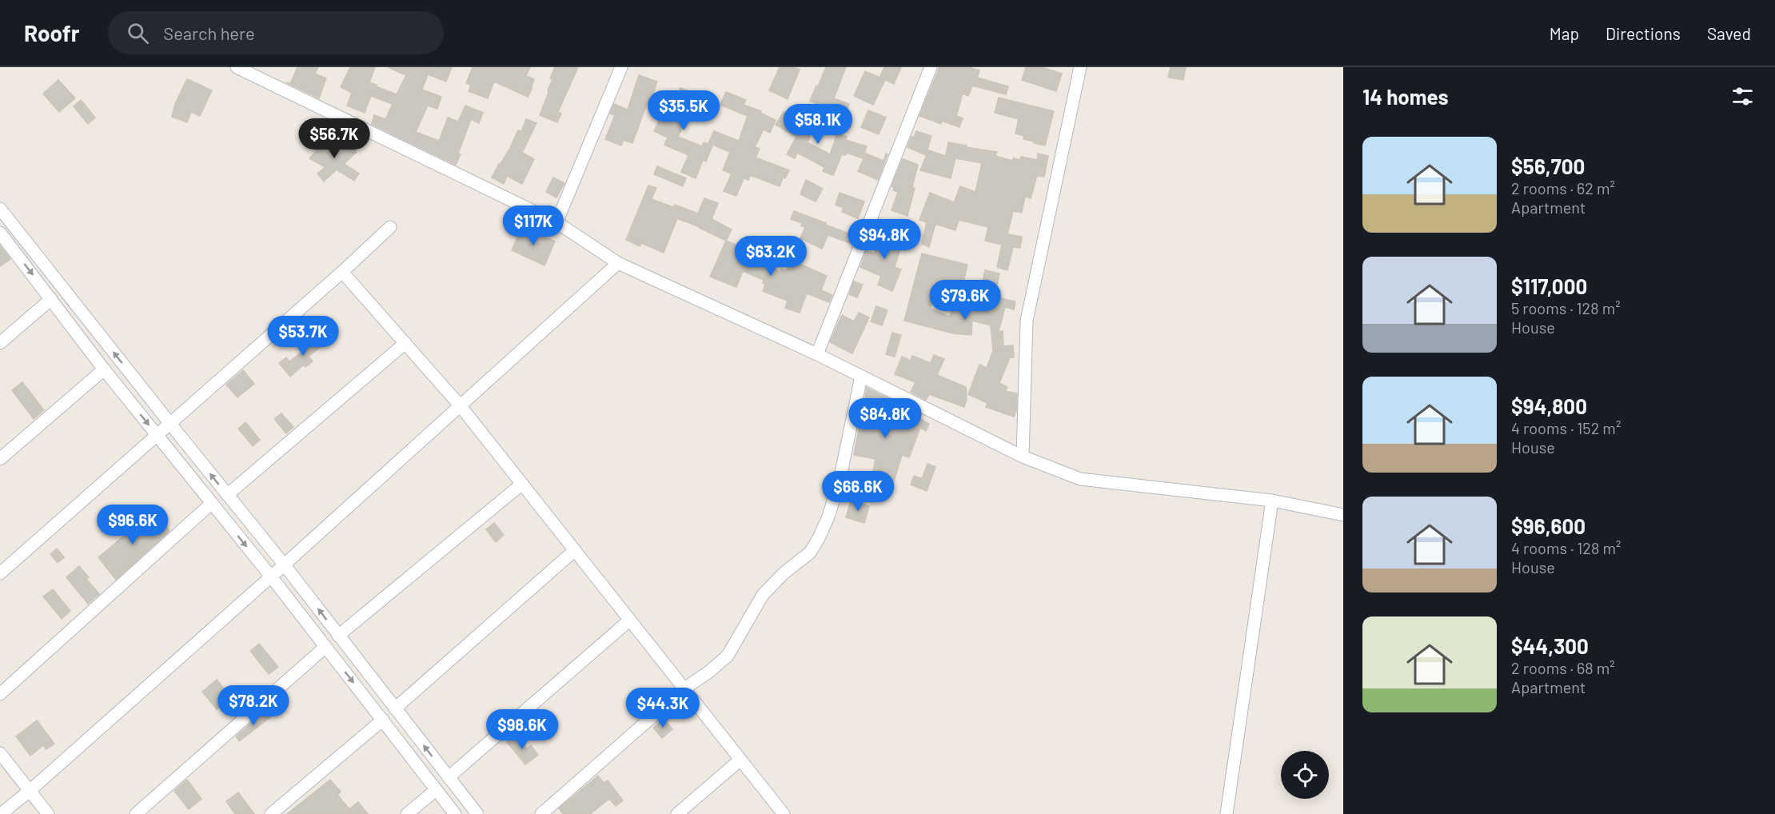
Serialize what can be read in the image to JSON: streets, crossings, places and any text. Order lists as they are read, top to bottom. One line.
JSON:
{"page":{"header":"Roofr","search":"Search here","nav":["Map","Directions","Saved"],"heading":"14 homes","price":["$35.5K","$58.1K","$56.7K","$117K","$94.8K","$63.2K","$79.6K","$53.7K","$84.8K","$66.6K","$96.6K","$78.2K","$44.3K","$98.6K"],"list":[{"name":"$56,700","note":"2 rooms · 62 m² · Apartment"},{"name":"$117,000","note":"5 rooms · 128 m² · House"},{"name":"$94,800","note":"4 rooms · 152 m² · House"},{"name":"$96,600","note":"4 rooms · 128 m² · House"},{"name":"$44,300","note":"2 rooms · 68 m² · Apartment"}]}}
